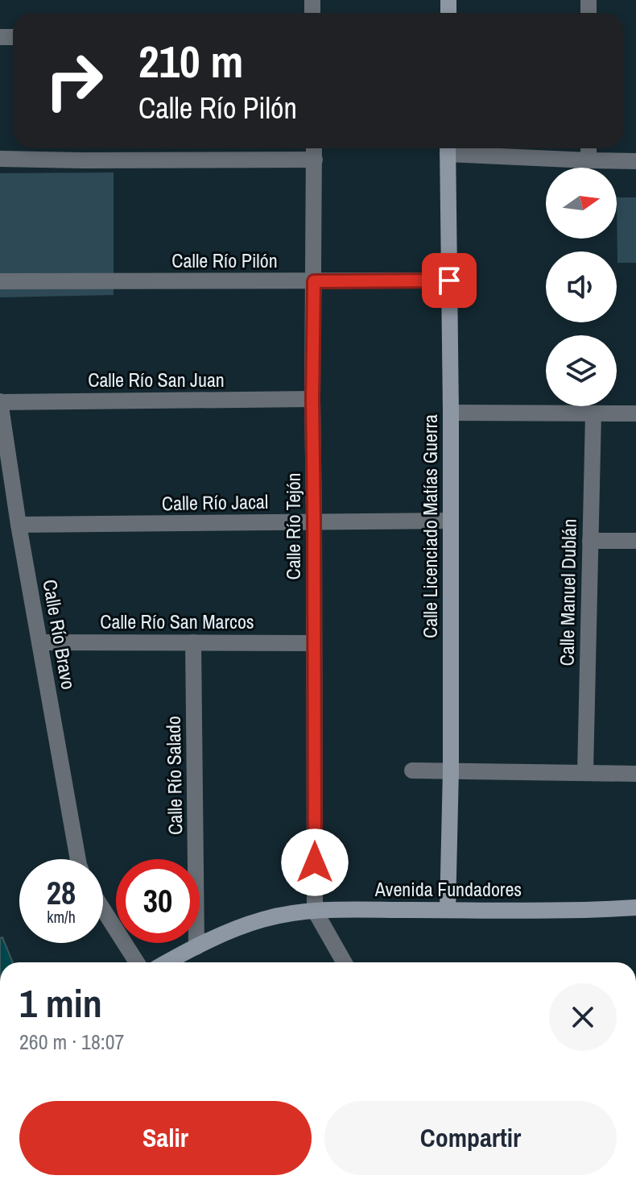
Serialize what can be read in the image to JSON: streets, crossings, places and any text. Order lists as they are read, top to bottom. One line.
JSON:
{"streets":{"street":["Calle Río Pilón","Calle Río San Juan","Calle Río Jacal","Calle Río Tejón","Calle Licenciado Matías Guerra","Calle Manuel Dublán","Calle Río San Marcos","Calle Río Bravo","Calle Río Salado","Avenida Fundadores"]},"crossings":[["Calle Río Pilón","Calle Río Tejón"],["Calle Río Pilón","Calle Licenciado Matías Guerra"],["Calle Río San Juan","Calle Río Tejón"],["Calle Río San Juan","Calle Río Bravo"],["Calle Río Jacal","Calle Río Tejón"],["Calle Río Jacal","Calle Licenciado Matías Guerra"],["Calle Río Jacal","Calle Río Bravo"],["Calle Río Tejón","Calle Río San Marcos"],["Calle Río Tejón","Avenida Fundadores"],["Calle Licenciado Matías Guerra","Avenida Fundadores"],["Calle Río San Marcos","Calle Río Bravo"],["Calle Río San Marcos","Calle Río Salado"],["Calle Río Salado","Avenida Fundadores"]],"north":"right","page":{"turn":["210 m","Calle Río Pilón"],"speed":"28 km/h","limit":"30","heading":["1 min","260 m · 18:07"],"buttons":["Salir","Compartir"]}}
